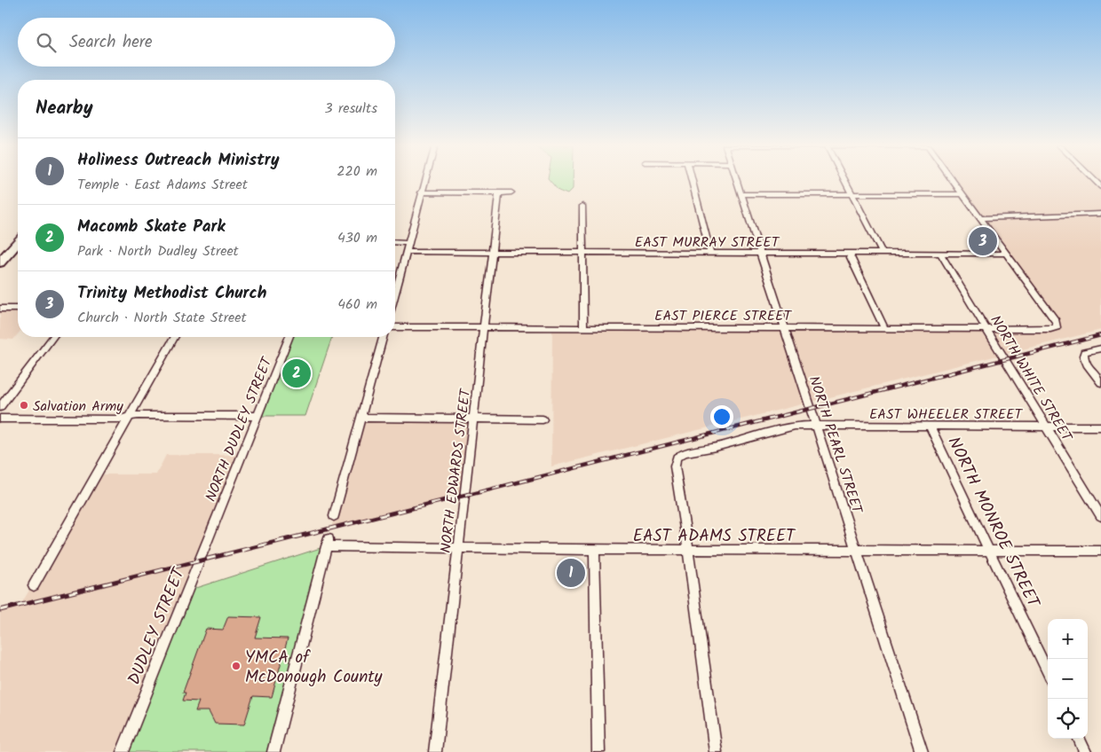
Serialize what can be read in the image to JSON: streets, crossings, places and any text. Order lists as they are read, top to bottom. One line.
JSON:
{"streets":{"street":["EAST MURRAY STREET","EAST PIERCE STREET","NORTH WHITE STREET","EAST WHEELER STREET","NORTH DUDLEY STREET","NORTH PEARL STREET","NORTH EDWARDS STREET","NORTH MONROE STREET","EAST ADAMS STREET","DUDLEY STREET"]},"crossings":[["EAST MURRAY STREET","EAST PIERCE STREET"],["EAST MURRAY STREET","NORTH WHITE STREET"],["EAST MURRAY STREET","NORTH PEARL STREET"],["EAST MURRAY STREET","NORTH EDWARDS STREET"],["EAST PIERCE STREET","NORTH WHITE STREET"],["EAST PIERCE STREET","NORTH PEARL STREET"],["EAST PIERCE STREET","NORTH EDWARDS STREET"],["NORTH WHITE STREET","EAST WHEELER STREET"],["EAST WHEELER STREET","NORTH PEARL STREET"],["EAST WHEELER STREET","NORTH MONROE STREET"],["EAST WHEELER STREET","EAST ADAMS STREET"],["NORTH DUDLEY STREET","DUDLEY STREET"],["NORTH PEARL STREET","EAST ADAMS STREET"],["NORTH EDWARDS STREET","EAST ADAMS STREET"],["NORTH MONROE STREET","EAST ADAMS STREET"]],"places":["Salvation Army","YMCA of McDonough County"],"page":{"search":"Search here","heading":["Nearby","3 results"],"list":[{"mark":"1","name":"Holiness Outreach Ministry","note":"Temple · East Adams Street","value":"220 m"},{"mark":"2","name":"Macomb Skate Park","note":"Park · North Dudley Street","value":"430 m"},{"mark":"3","name":"Trinity Methodist Church","note":"Church · North State Street","value":"460 m"}],"pins":["3","2","1"],"map_buttons":["+","−"]}}
